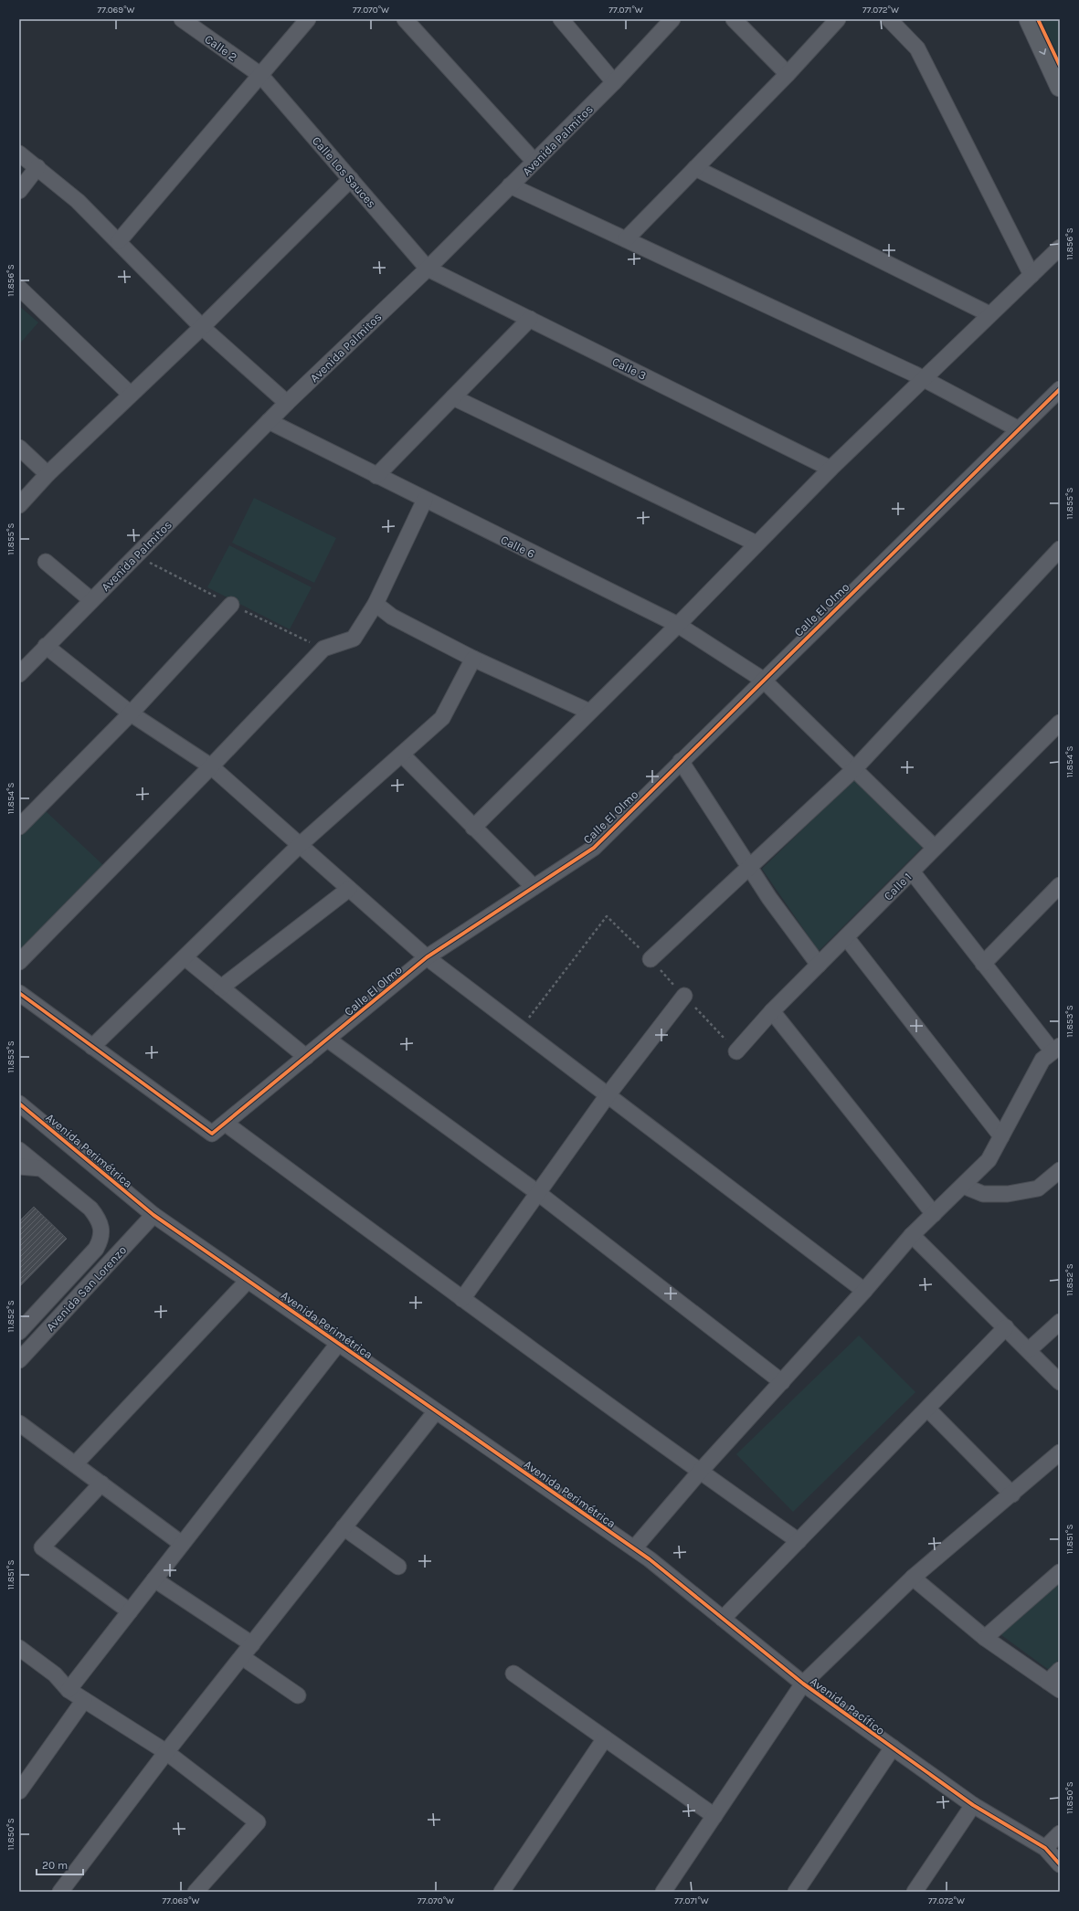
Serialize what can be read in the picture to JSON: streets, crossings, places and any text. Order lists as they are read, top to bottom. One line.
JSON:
{"streets":{"street":["Calle 2","Avenida Palmitos","Calle Los Sauces","Calle 3","Calle 6","Calle El Olmo","Calle 1","Avenida Perimétrica","Avenida San Lorenzo","Avenida Pacífico"]},"crossings":[["Calle 2","Calle Los Sauces"],["Avenida Palmitos","Calle Los Sauces"],["Avenida Palmitos","Calle 3"],["Avenida Palmitos","Calle 6"],["Calle Los Sauces","Calle 3"],["Calle 6","Calle El Olmo"],["Calle 6","Calle 1"],["Avenida Perimétrica","Avenida San Lorenzo"],["Avenida Perimétrica","Avenida Pacífico"]],"scale_bar":"20 m","coordinates":["77.069°W","77.070°W","77.071°W","77.072°W","11.856°S","11.855°S","11.854°S","11.853°S","11.852°S","11.851°S","11.850°S"]}
